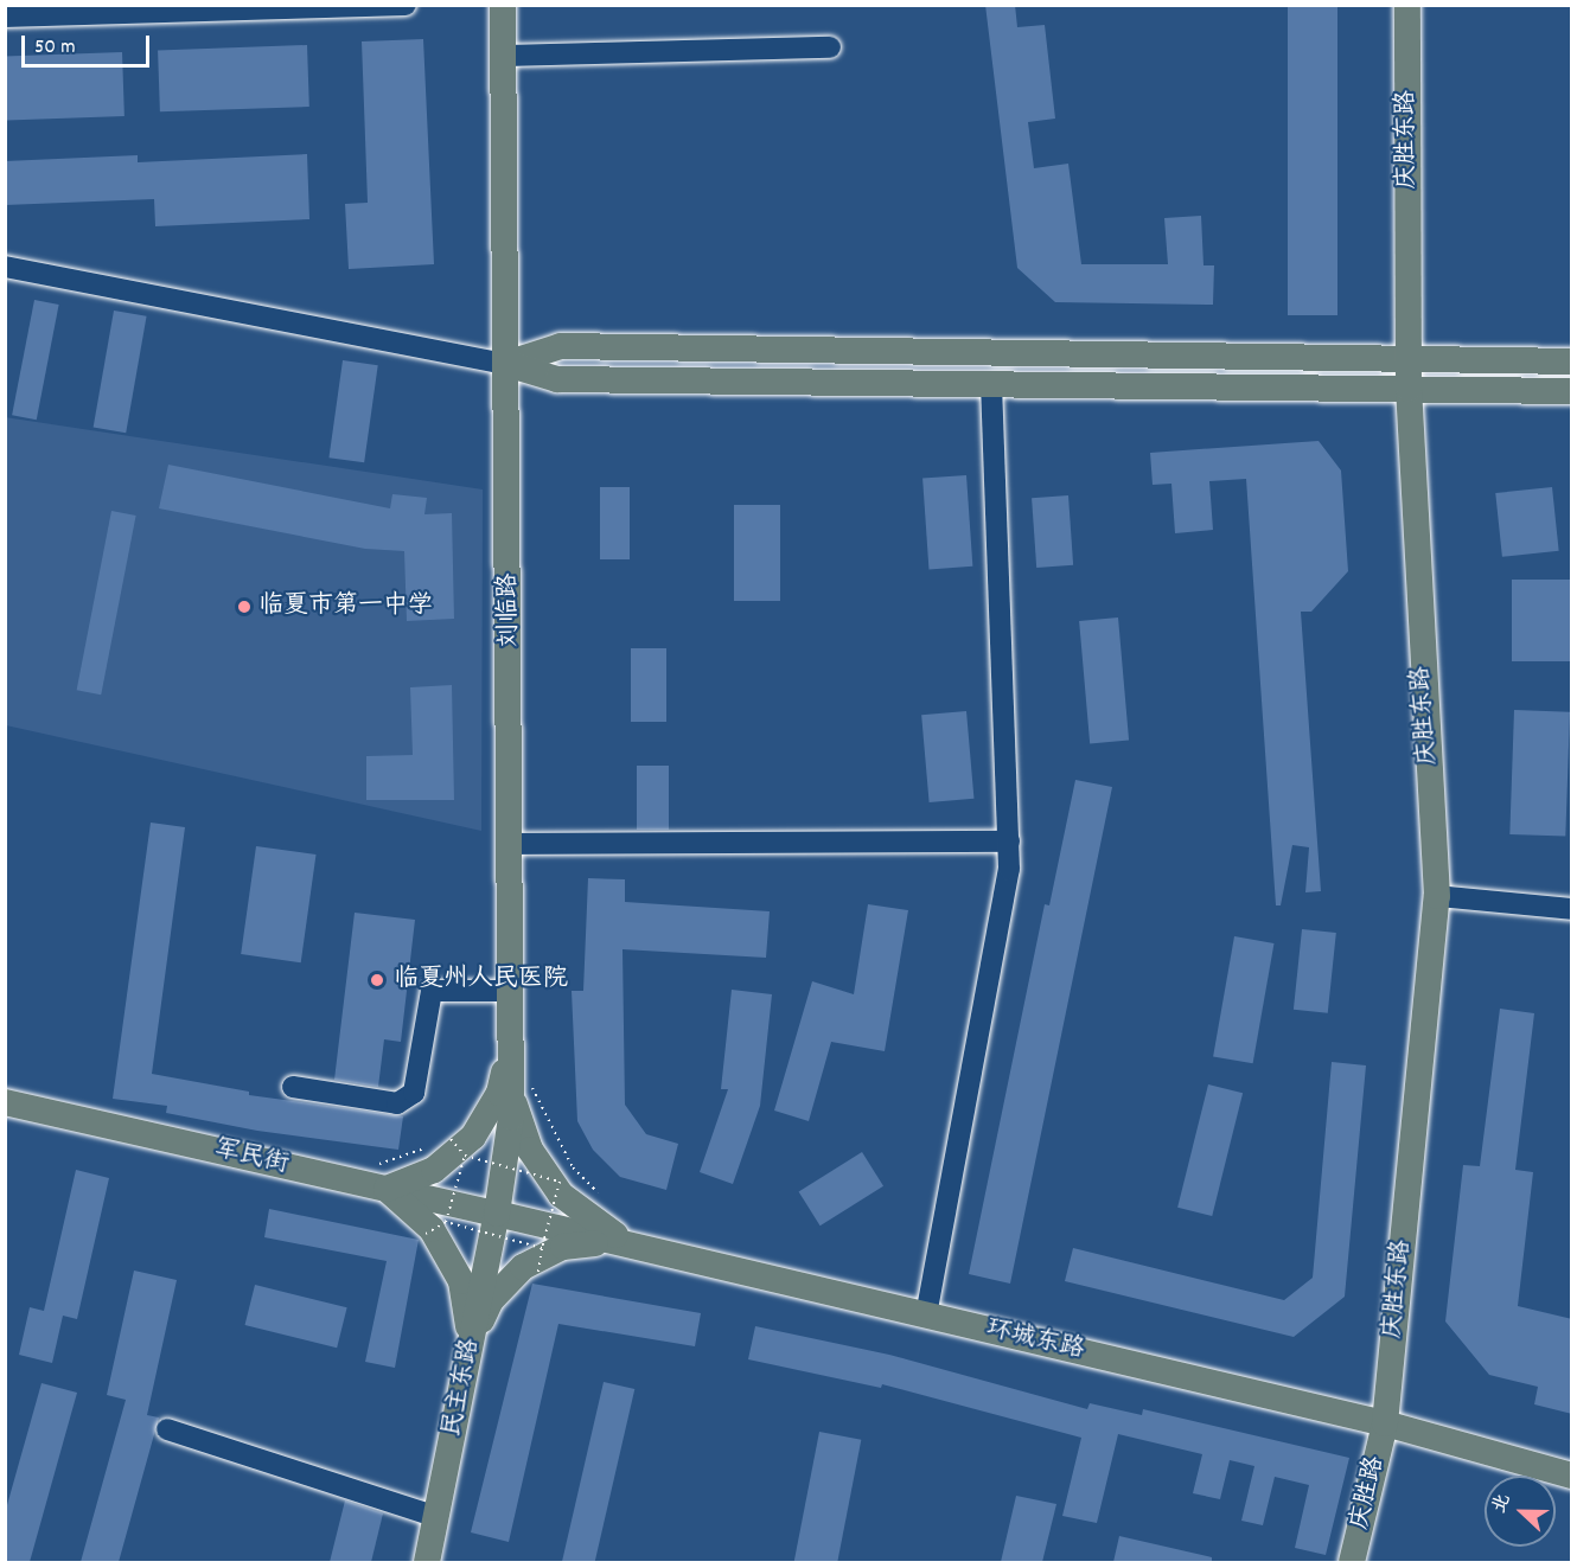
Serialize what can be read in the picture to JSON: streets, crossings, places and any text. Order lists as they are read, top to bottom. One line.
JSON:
{"streets":{"main road":["庆胜东路","刘临路","军民街","环城东路","民主东路","庆胜路"]},"crossings":[["庆胜东路","环城东路"],["庆胜东路","庆胜路"],["刘临路","军民街"],["刘临路","环城东路"],["刘临路","民主东路"],["军民街","环城东路"],["军民街","民主东路"],["环城东路","民主东路"],["环城东路","庆胜路"]],"places":["临夏市第一中学","临夏州人民医院"],"scale_bar":"50 m","north":"left"}
